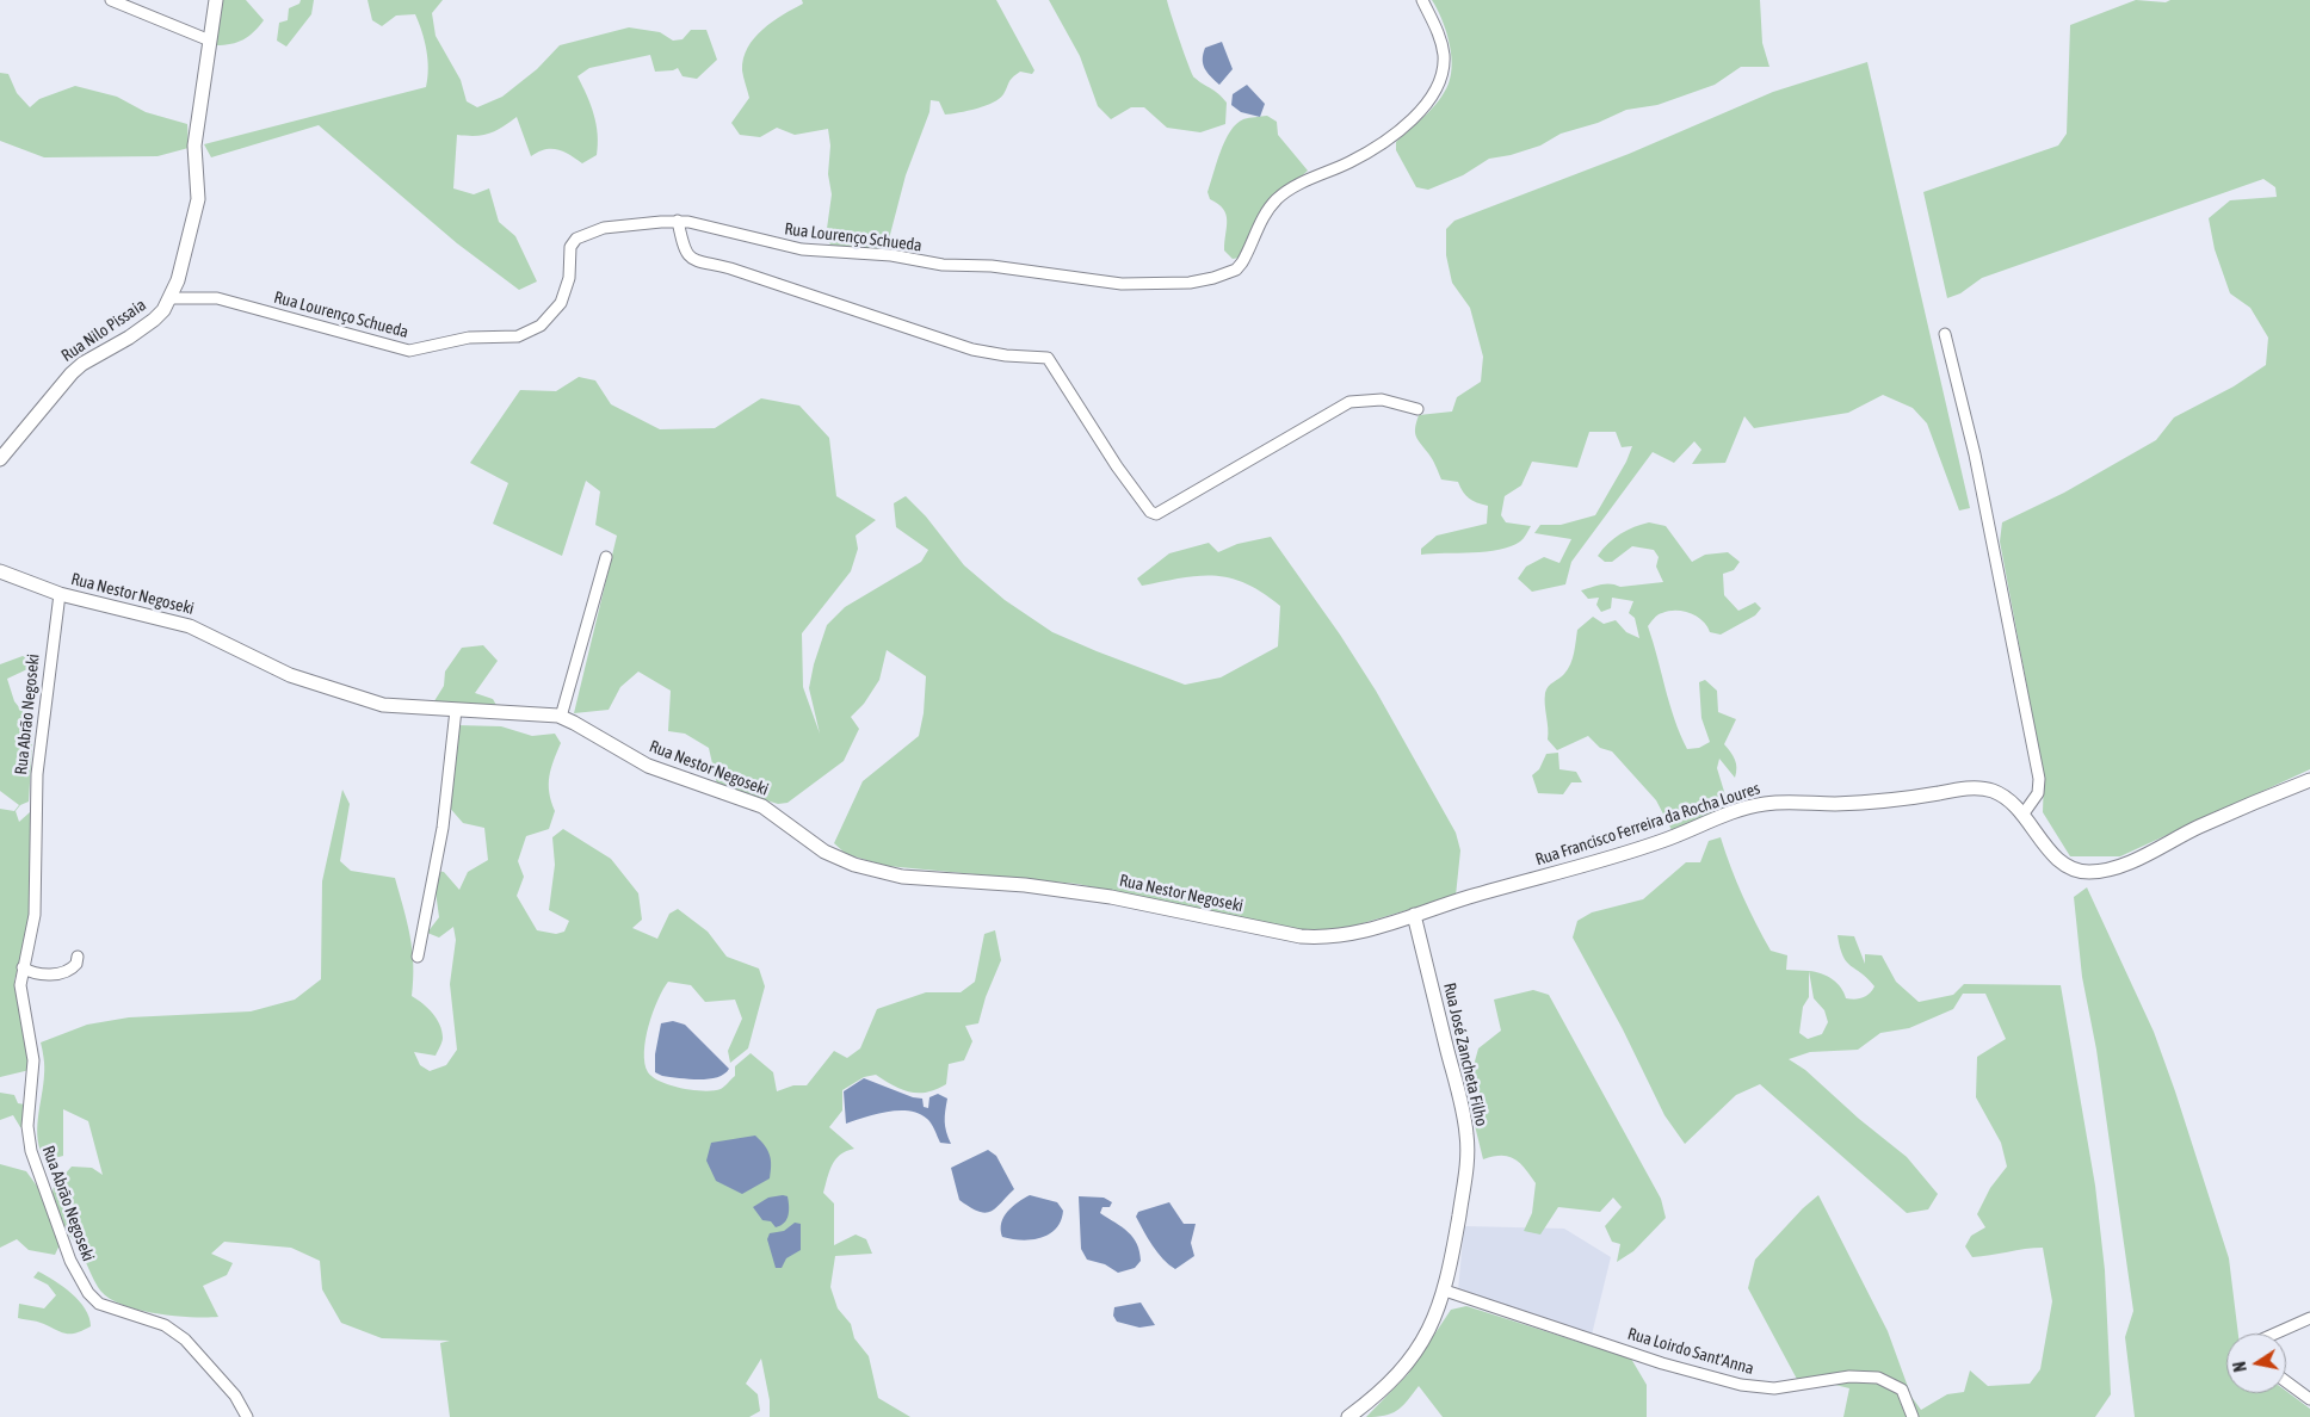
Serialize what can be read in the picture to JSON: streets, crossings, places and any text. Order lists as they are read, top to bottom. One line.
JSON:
{"streets":{"street":["Rua Lourenço Schueda","Rua Nilo Pissaia","Rua Nestor Negoseki","Rua Abrão Negoseki","Rua Francisco Ferreira da Rocha Loures","Rua José Zancheta Filho","Rua Loirdo Sant'Anna"]},"crossings":[["Rua Lourenço Schueda","Rua Nilo Pissaia"],["Rua Nestor Negoseki","Rua Abrão Negoseki"],["Rua Nestor Negoseki","Rua Francisco Ferreira da Rocha Loures"],["Rua Nestor Negoseki","Rua José Zancheta Filho"],["Rua Francisco Ferreira da Rocha Loures","Rua José Zancheta Filho"],["Rua José Zancheta Filho","Rua Loirdo Sant'Anna"]],"north":"left"}
